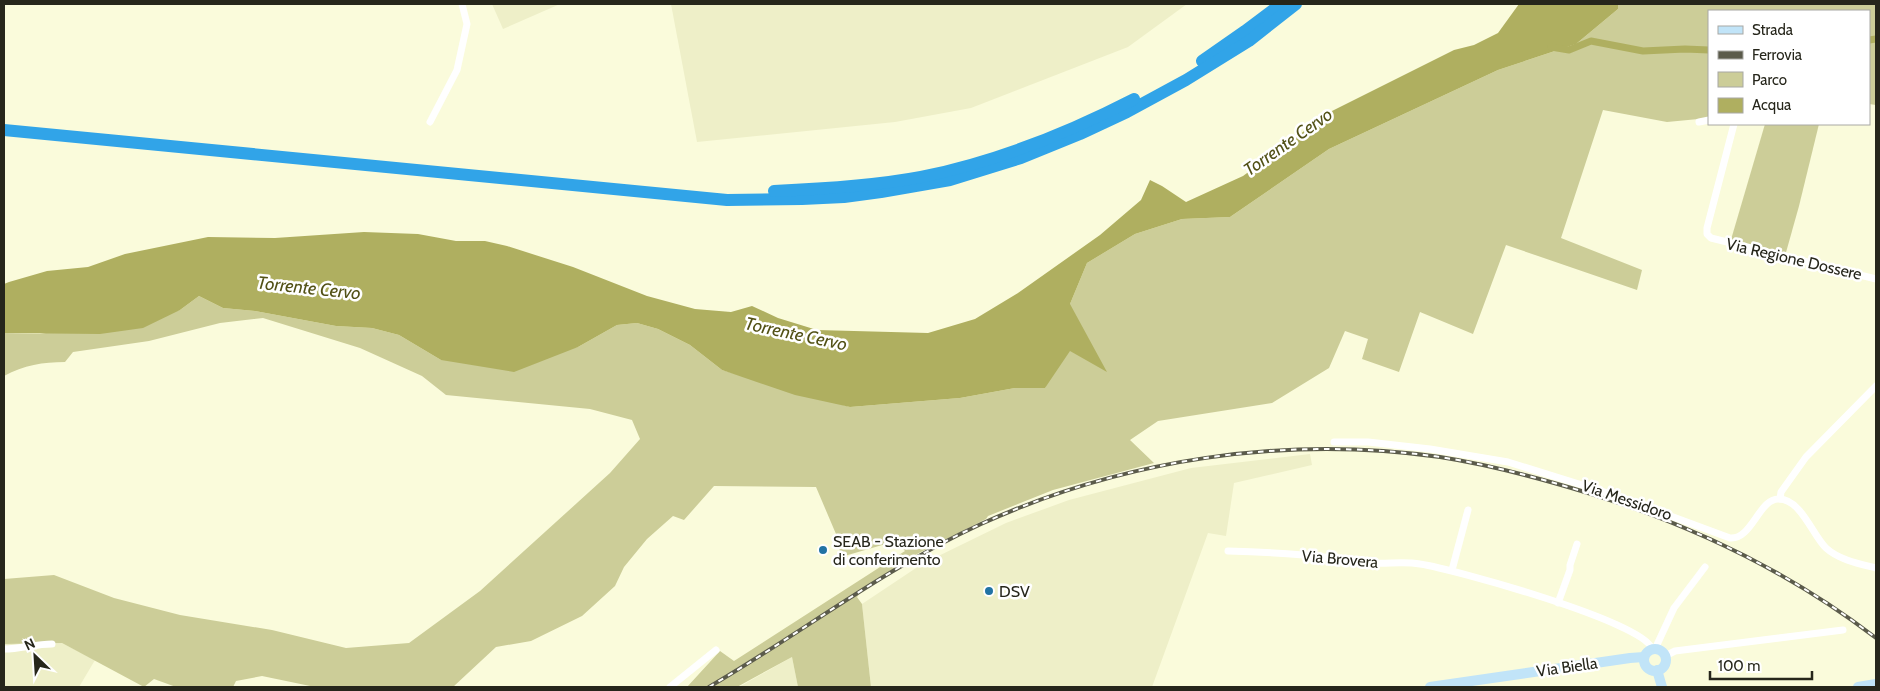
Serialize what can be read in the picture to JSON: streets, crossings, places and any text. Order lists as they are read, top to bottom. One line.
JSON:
{"streets":{"street":["Via Regione Dossere","Via Messidoro","Via Brovera","Via Biella"]},"crossings":[["Via Brovera","Via Biella"]],"water":["Torrente Cervo"],"places":["SEAB - Stazione di conferimento","DSV"],"legend":["Strada","Ferrovia","Parco","Acqua"],"scale_bar":"100 m","north":"top left"}
